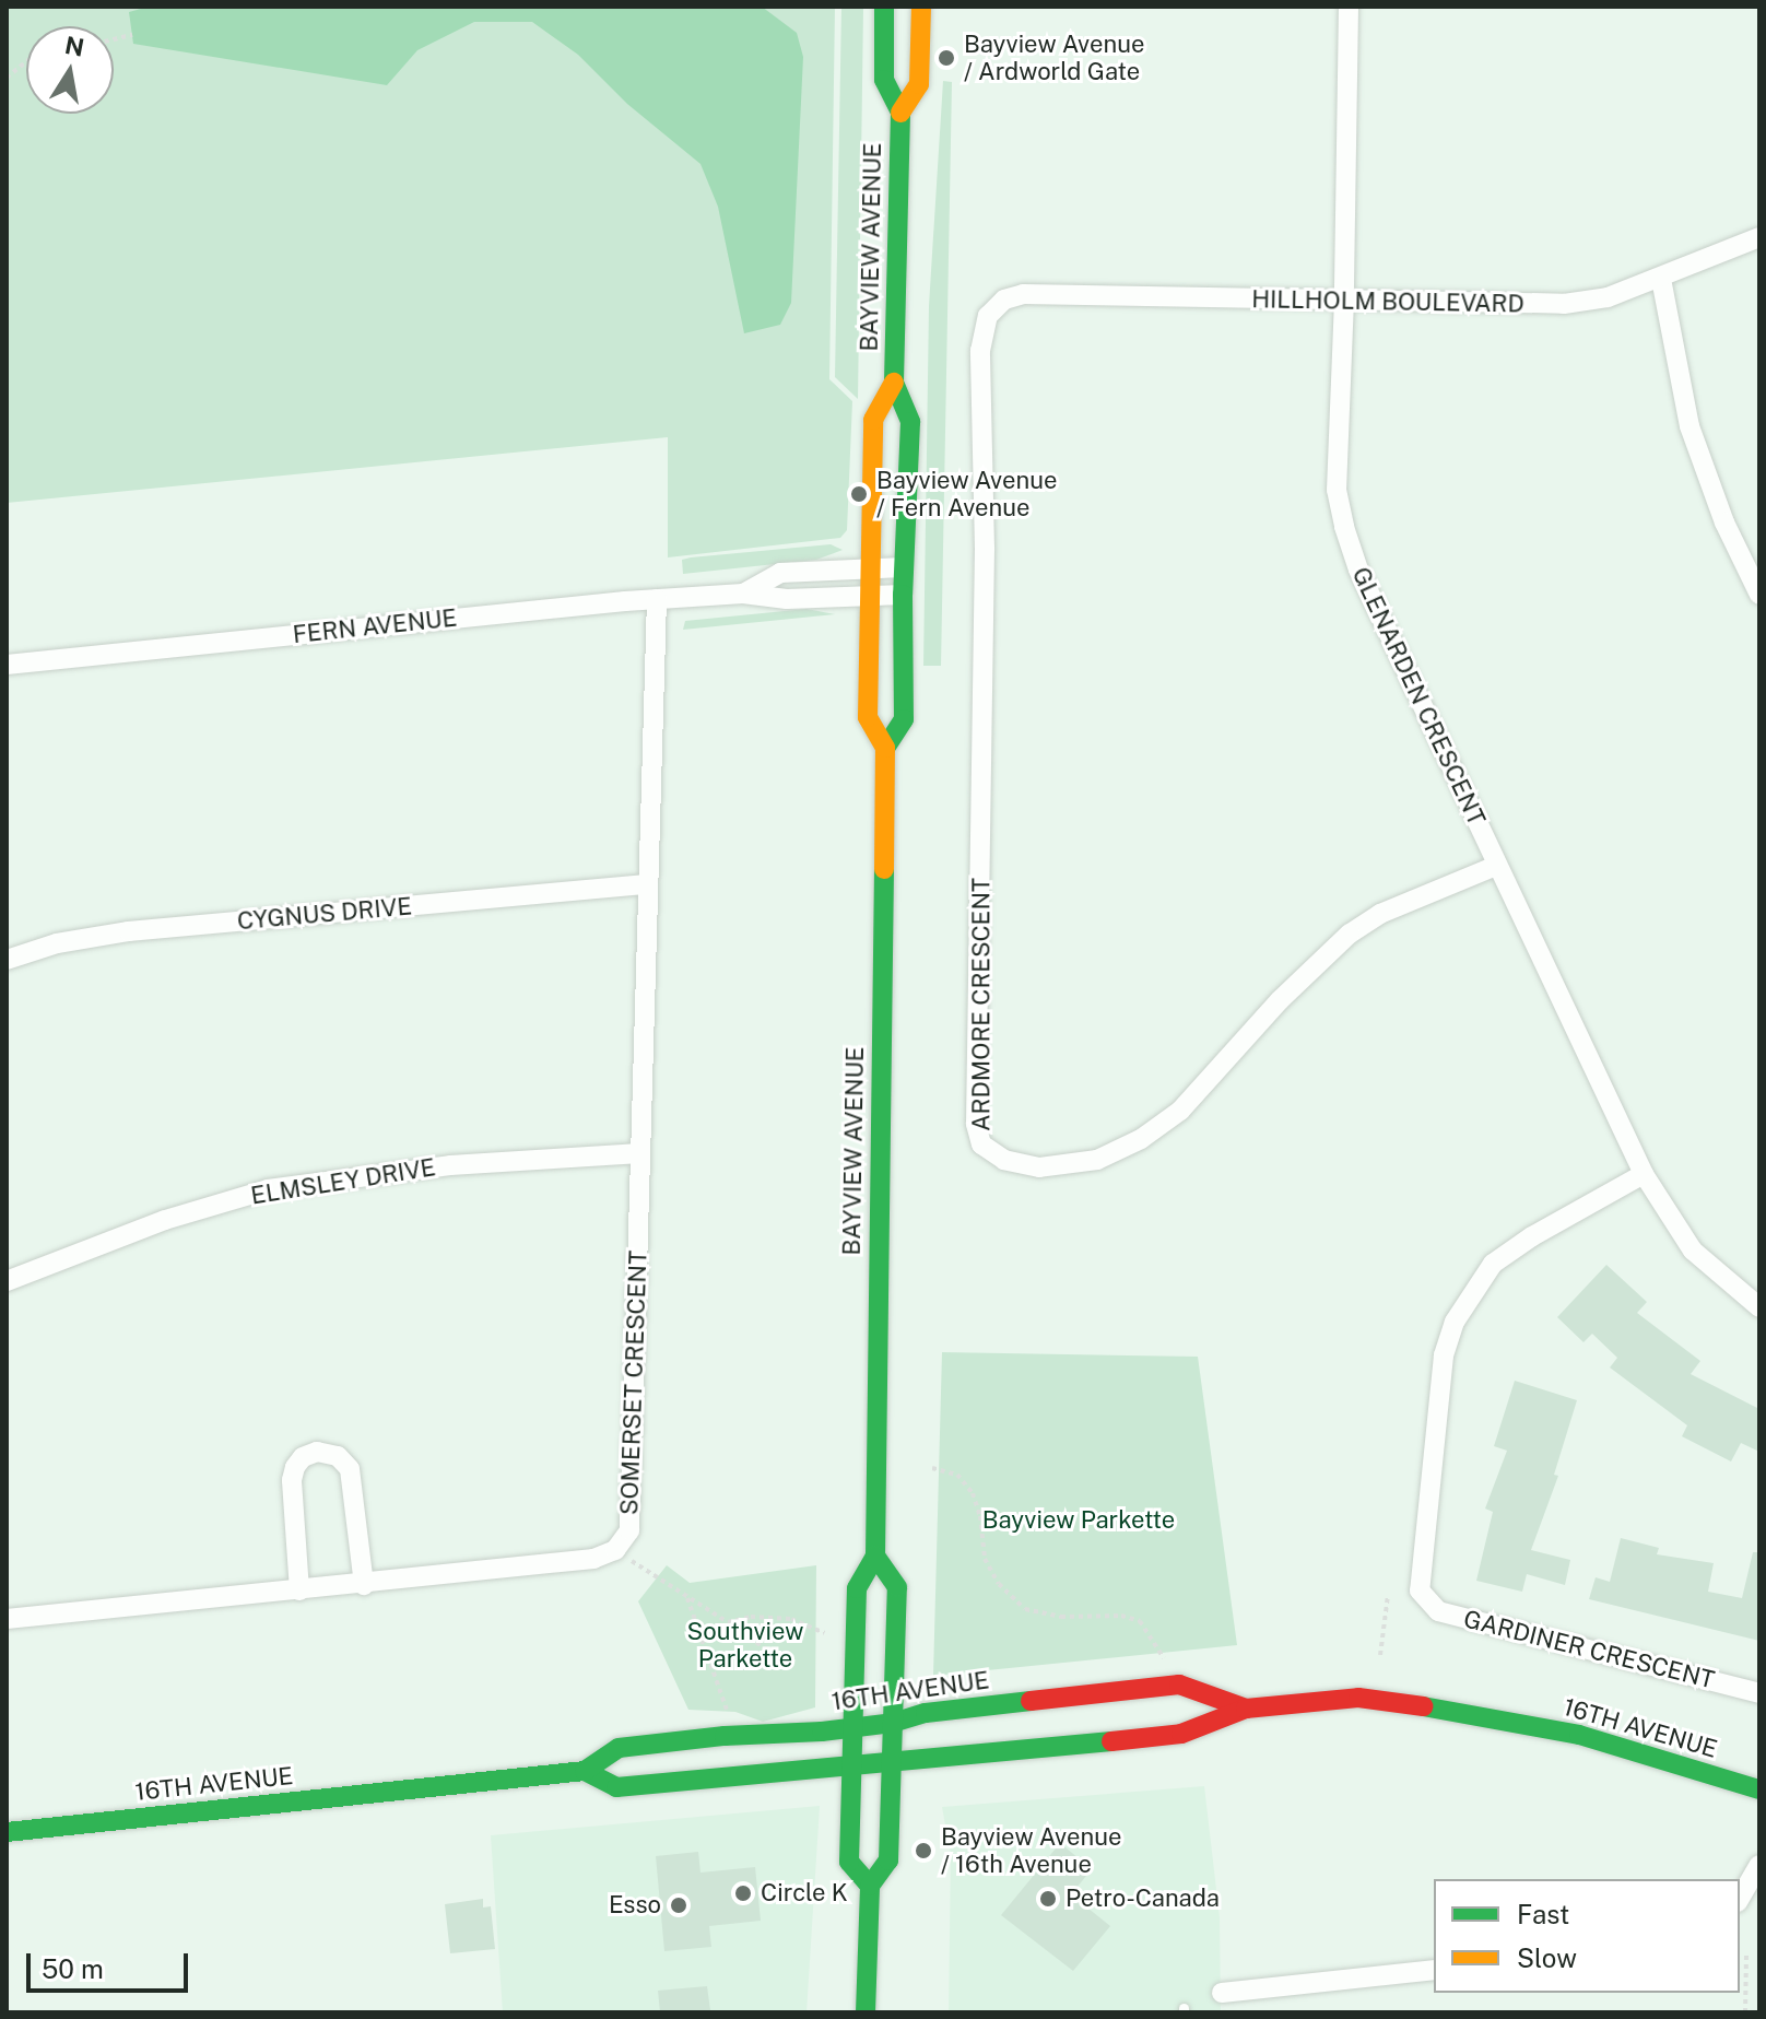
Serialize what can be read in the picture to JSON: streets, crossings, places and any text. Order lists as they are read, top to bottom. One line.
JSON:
{"streets":{"main road":["BAYVIEW AVENUE","16TH AVENUE"],"street":["HILLHOLM BOULEVARD","FERN AVENUE","GLENARDEN CRESCENT","CYGNUS DRIVE","ARDMORE CRESCENT","ELMSLEY DRIVE","SOMERSET CRESCENT","GARDINER CRESCENT"]},"crossings":[["BAYVIEW AVENUE","FERN AVENUE"],["BAYVIEW AVENUE","16TH AVENUE"],["HILLHOLM BOULEVARD","GLENARDEN CRESCENT"],["HILLHOLM BOULEVARD","ARDMORE CRESCENT"],["FERN AVENUE","SOMERSET CRESCENT"],["GLENARDEN CRESCENT","ARDMORE CRESCENT"],["GLENARDEN CRESCENT","GARDINER CRESCENT"],["CYGNUS DRIVE","SOMERSET CRESCENT"],["ELMSLEY DRIVE","SOMERSET CRESCENT"]],"parks":["Bayview Parkette","Southview Parkette"],"places":["Bayview Avenue / Ardworld Gate","Bayview Avenue / Fern Avenue","Bayview Avenue / 16th Avenue","Circle K","Petro-Canada","Esso"],"legend":["Fast","Slow"],"scale_bar":"50 m","north":"top"}
